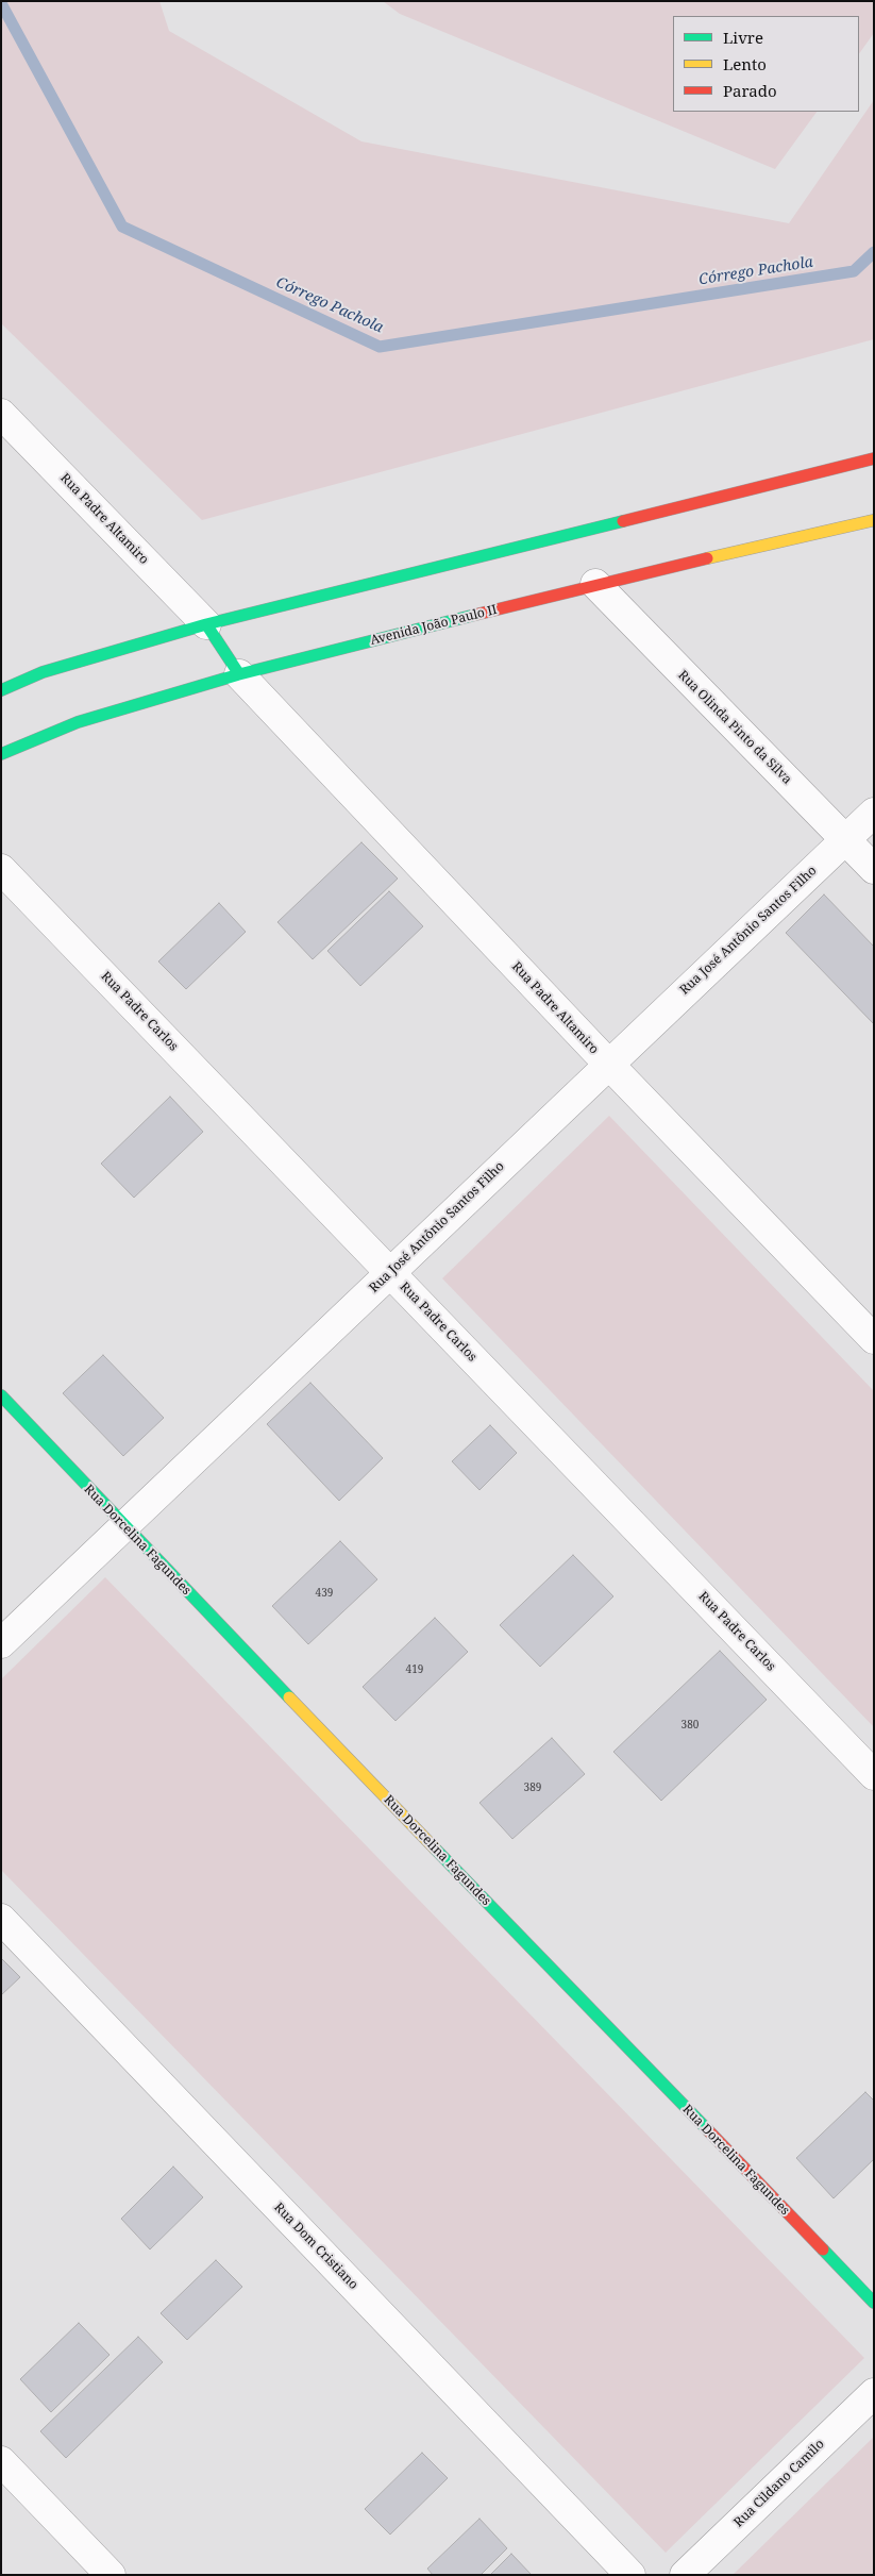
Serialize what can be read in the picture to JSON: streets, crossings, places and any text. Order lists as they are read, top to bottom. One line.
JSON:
{"streets":{"street":["Rua Padre Altamiro","Avenida João Paulo II","Rua Olinda Pinto da Silva","Rua José Antônio Santos Filho","Rua Padre Carlos","Rua Dorcelina Fagundes","Rua Dom Cristiano","Rua Cildano Camilo"]},"crossings":[["Rua Padre Altamiro","Avenida João Paulo II"],["Rua Padre Altamiro","Rua José Antônio Santos Filho"],["Avenida João Paulo II","Rua Olinda Pinto da Silva"],["Rua Olinda Pinto da Silva","Rua José Antônio Santos Filho"],["Rua José Antônio Santos Filho","Rua Padre Carlos"],["Rua José Antônio Santos Filho","Rua Dorcelina Fagundes"]],"water":["Córrego Pachola"],"house_numbers":["439","419","380","389"],"legend":["Livre","Lento","Parado"]}
